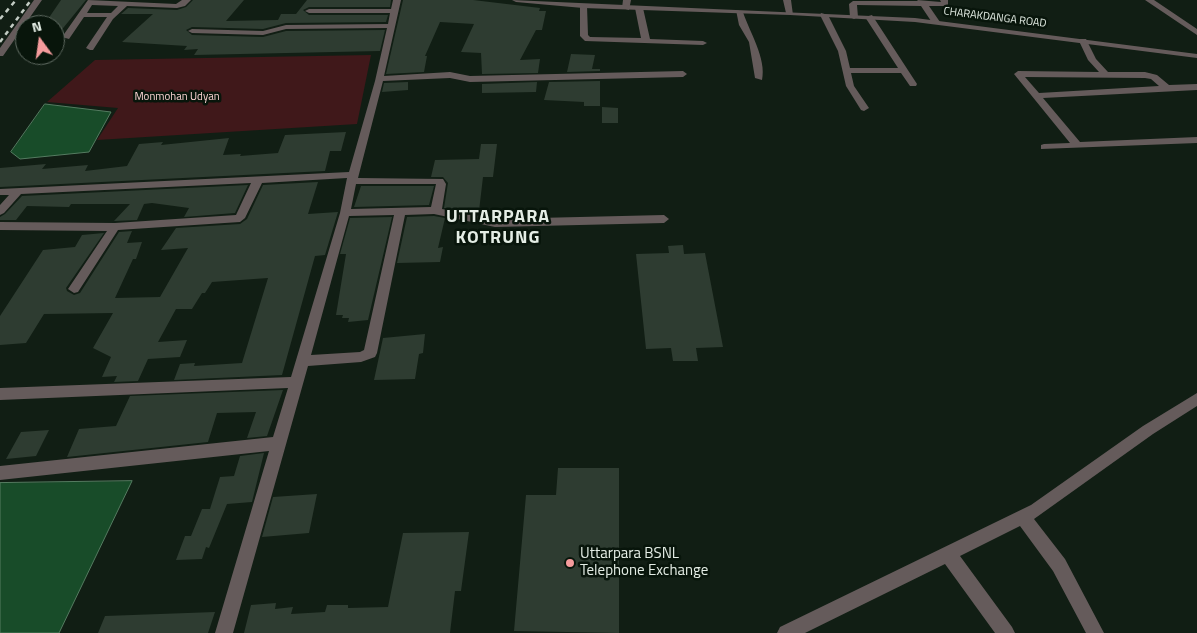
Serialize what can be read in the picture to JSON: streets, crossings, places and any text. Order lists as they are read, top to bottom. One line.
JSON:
{"streets":{"street":["CHARAKDANGA ROAD"]},"districts":["UTTARPARA KOTRUNG"],"parks":["Monmohan Udyan"],"places":["Uttarpara BSNL Telephone Exchange"],"north":"top"}
